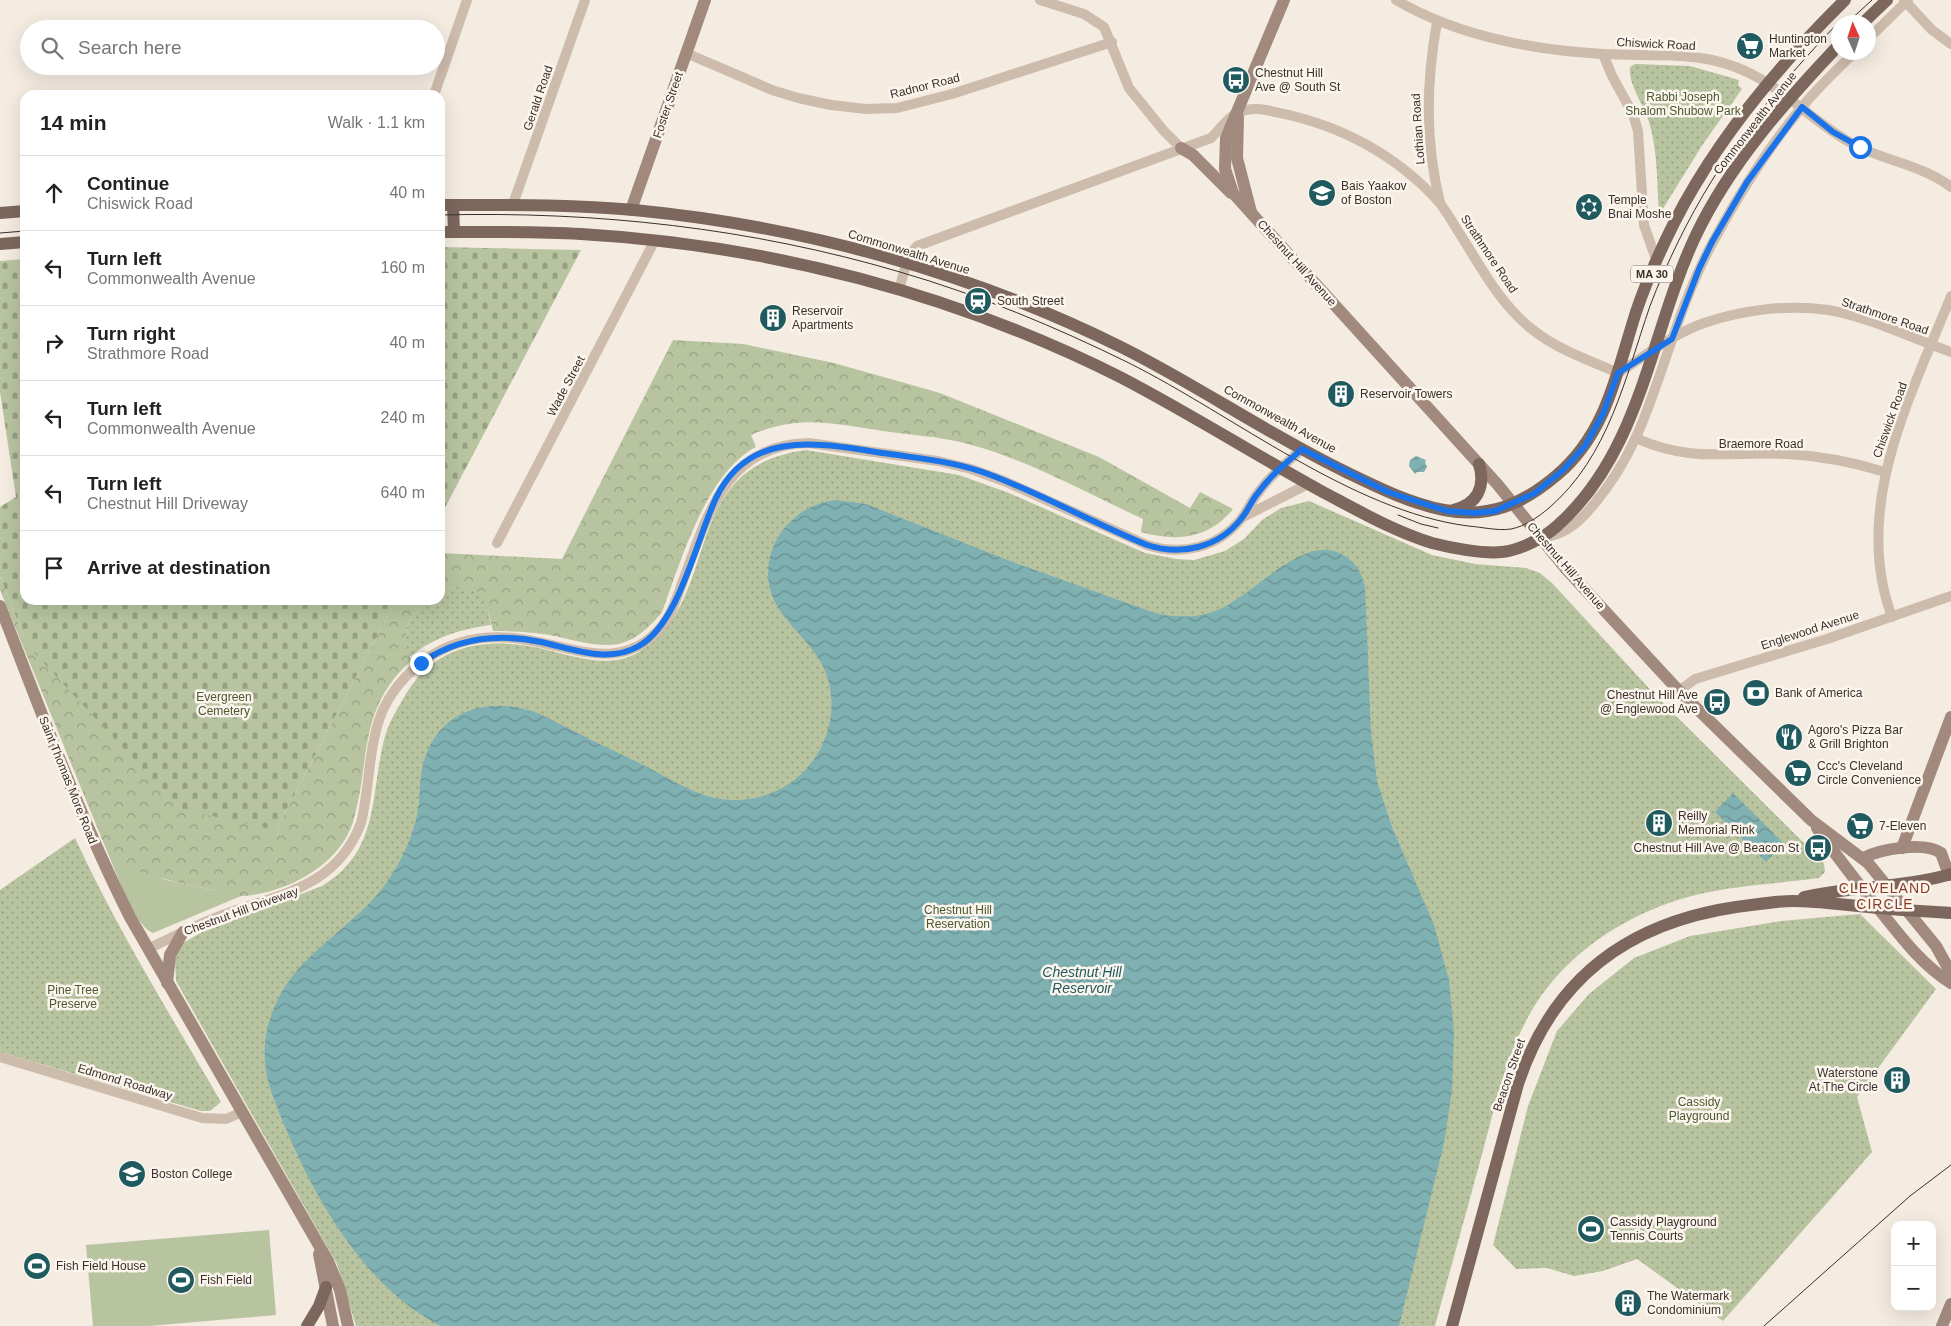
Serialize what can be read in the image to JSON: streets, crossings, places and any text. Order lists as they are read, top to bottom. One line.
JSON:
{"streets":{"main road":["Foster Street","Commonwealth Avenue","Chestnut Hill Avenue","MA 30","Saint Thomas More Road","Beacon Street"],"street":["Chiswick Road","Radnor Road","Gerald Road","Lothian Road","Strathmore Road","Wade Street","Braemore Road","Englewood Avenue","Chestnut Hill Driveway","Edmond Roadway"]},"crossings":[["Chiswick Road","Commonwealth Avenue"],["Chiswick Road","Lothian Road"],["Chiswick Road","Strathmore Road"],["Chiswick Road","Braemore Road"],["Chiswick Road","Englewood Avenue"],["Radnor Road","Foster Street"],["Gerald Road","Commonwealth Avenue"],["Foster Street","Commonwealth Avenue"],["Commonwealth Avenue","Strathmore Road"],["Commonwealth Avenue","Chestnut Hill Avenue"],["Commonwealth Avenue","Wade Street"],["Commonwealth Avenue","Braemore Road"],["Commonwealth Avenue","Chestnut Hill Driveway"],["Lothian Road","Strathmore Road"],["Strathmore Road","Chestnut Hill Avenue"],["Chestnut Hill Avenue","Englewood Avenue"],["Chestnut Hill Avenue","Beacon Street"],["Saint Thomas More Road","Chestnut Hill Driveway"]],"districts":["CLEVELAND CIRCLE"],"water":["Chestnut Hill Reservoir"],"parks":["Rabbi Joseph Shalom Shubow Park","Evergreen Cemetery","Chestnut Hill Reservation","Pine Tree Preserve","Cassidy Playground"],"places":{"supermarket":["Huntington Market","Ccc's Cleveland Circle Convenience","7-Eleven"],"bus stop":["Chestnut Hill Ave @ South St","Chestnut Hill Ave @ Englewood Ave","Chestnut Hill Ave @ Beacon St"],"school or university":["Bais Yaakov of Boston","Boston College"],"synagogue":["Temple Bnai Moshe"],"station":["South Street"],"building":["Reservoir Apartments","Reservoir Towers","Reilly Memorial Rink","Waterstone At The Circle","The Watermark Condominium"],"bank":["Bank of America"],"restaurant":["Agoro's Pizza Bar & Grill Brighton"],"sports":["Cassidy Playground Tennis Courts","Fish Field House","Fish Field"]},"north":"top","page":{"search":"Search here","heading":["14 min","Walk · 1.1 km"],"list":[["Continue","Chiswick Road","40 m"],["Turn left","Commonwealth Avenue","160 m"],["Turn right","Strathmore Road","40 m"],["Turn left","Commonwealth Avenue","240 m"],["Turn left","Chestnut Hill Driveway","640 m"],"Arrive at destination"],"map_buttons":["+","−"]}}
